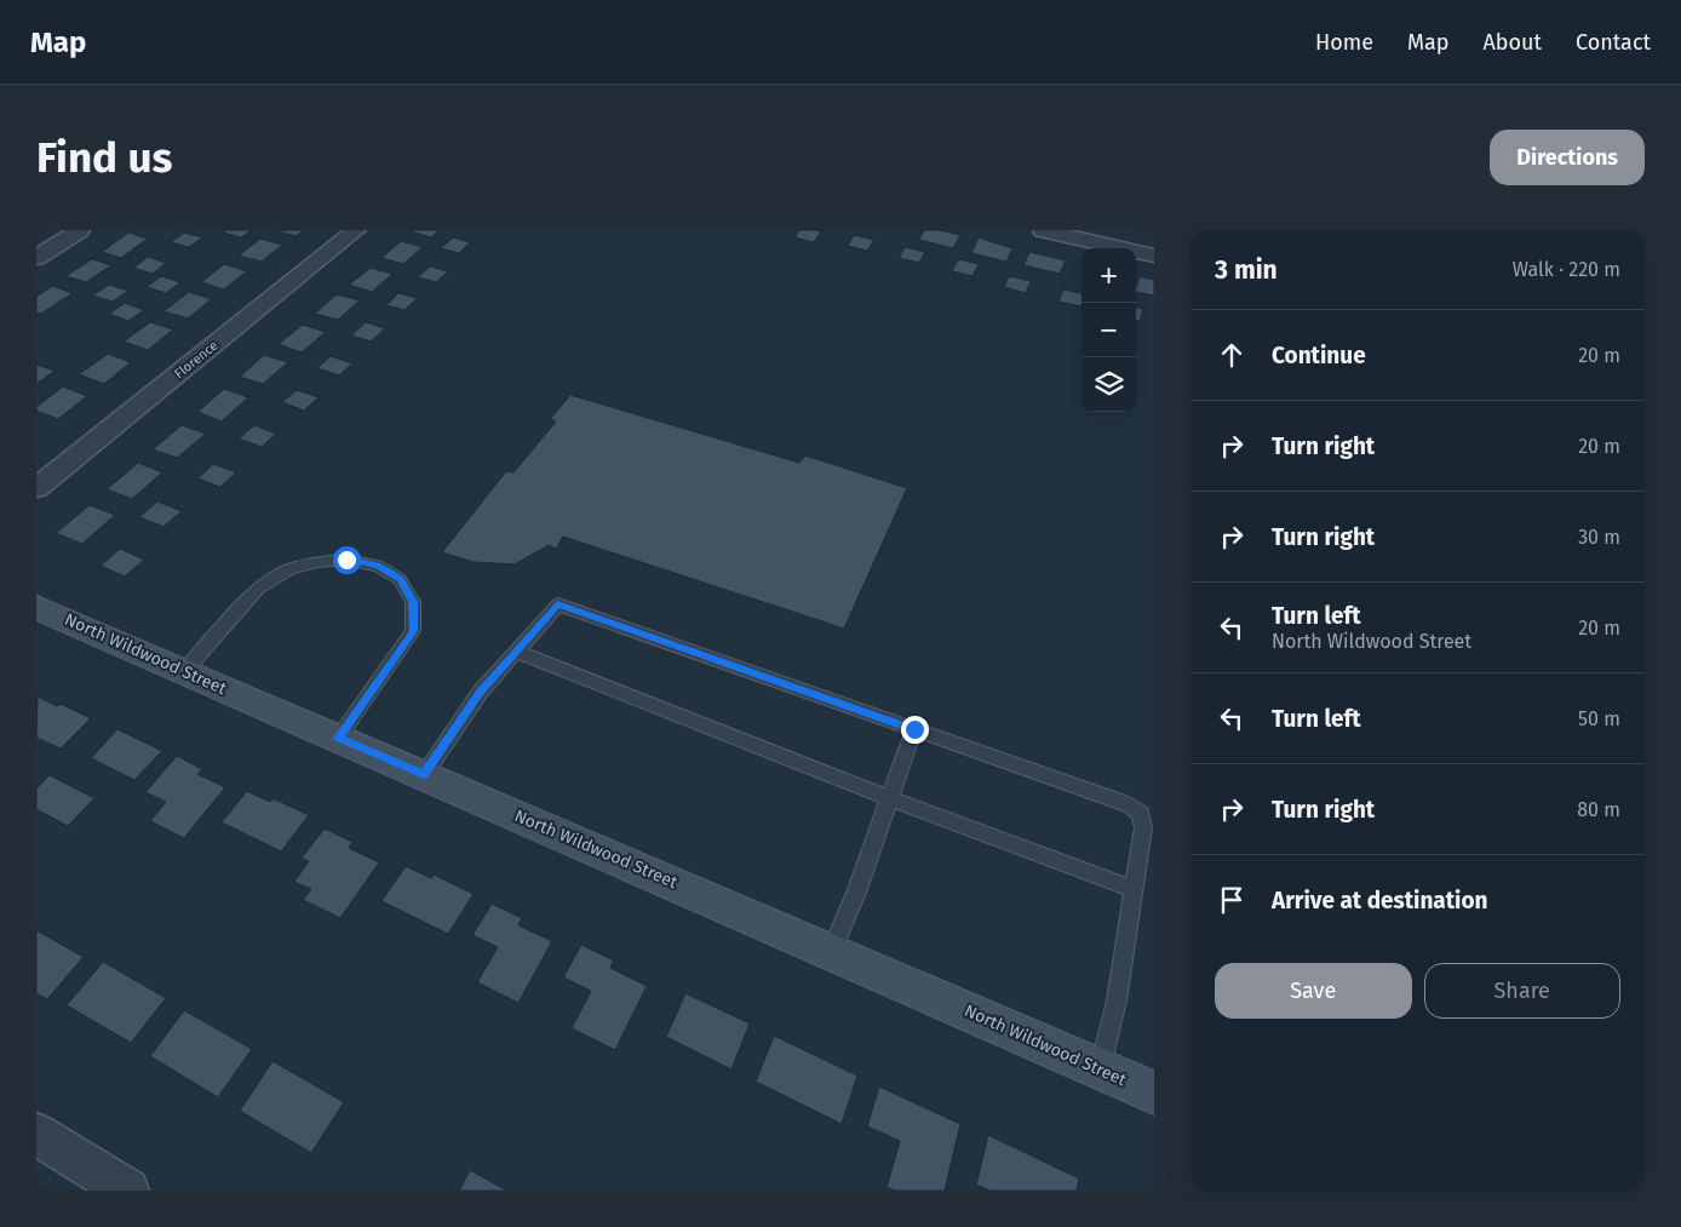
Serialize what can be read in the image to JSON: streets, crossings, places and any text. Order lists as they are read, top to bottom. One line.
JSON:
{"streets":{"street":["Florence","North Wildwood Street"]},"page":{"header":"Map","nav":["Home","Map","About","Contact"],"buttons":["Directions",["Save","Share"]],"title":"Find us","heading":["3 min","Walk · 220 m"],"map_buttons":["+","−"],"list":[["Continue","20 m"],["Turn right","20 m"],["Turn right","30 m"],["Turn left","North Wildwood Street","20 m"],["Turn left","50 m"],["Turn right","80 m"],"Arrive at destination"]}}
